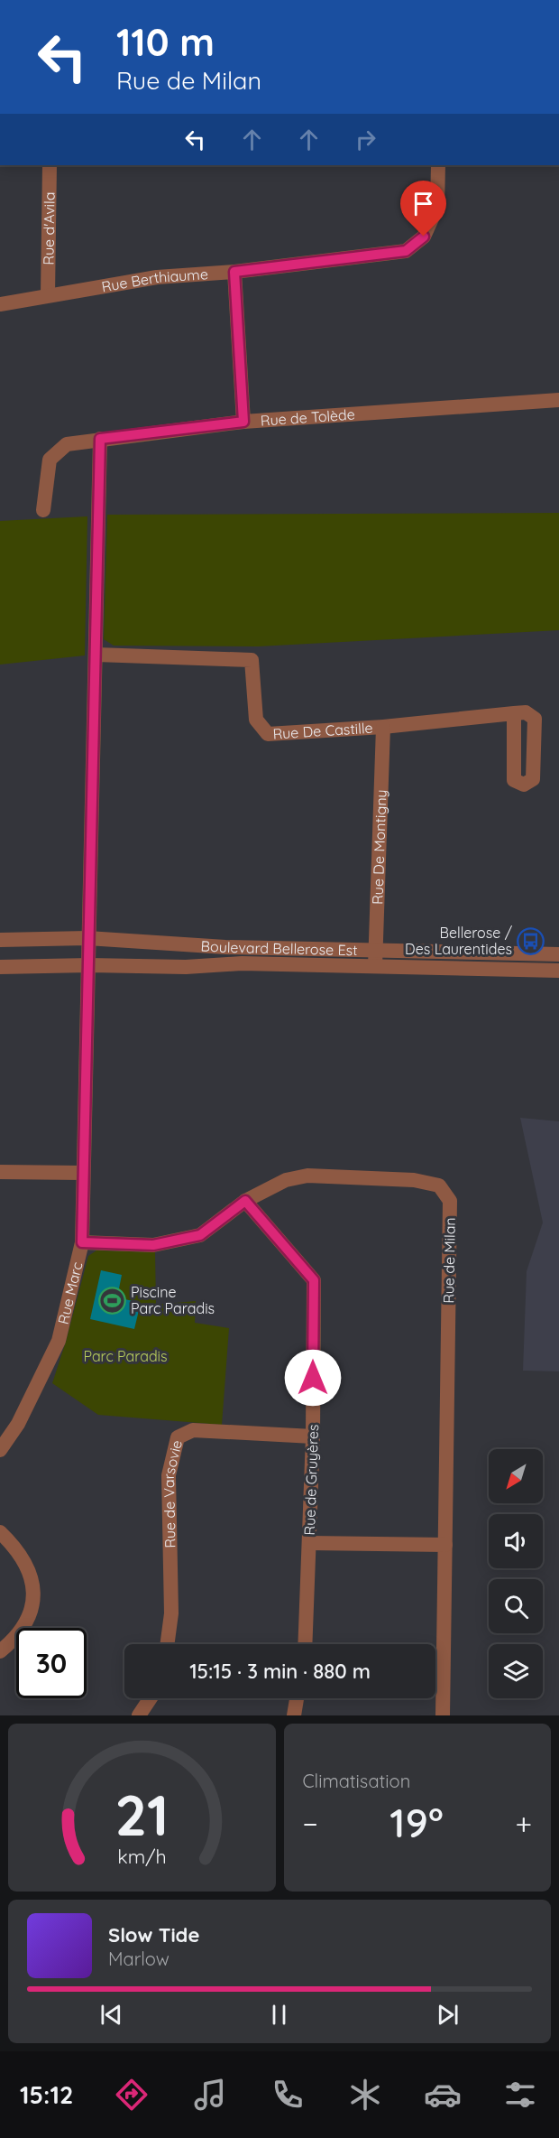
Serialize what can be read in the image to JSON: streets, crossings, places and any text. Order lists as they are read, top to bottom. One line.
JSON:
{"streets":{"street":["Rue d'Avila","Rue Berthiaume","Rue de Tolède","Rue De Castille","Rue De Montigny","Boulevard Bellerose Est","Rue de Milan","Rue Marc","Rue de Gruyères","Rue de Varsovie"]},"crossings":[["Rue d'Avila","Rue Berthiaume"],["Rue de Tolède","Rue Marc"],["Rue De Castille","Rue De Montigny"],["Rue De Castille","Rue Marc"],["Rue De Montigny","Boulevard Bellerose Est"],["Boulevard Bellerose Est","Rue Marc"],["Rue de Milan","Rue Marc"],["Rue de Milan","Rue de Gruyères"],["Rue de Gruyères","Rue de Varsovie"]],"parks":["Parc Paradis"],"places":{"bus stop":["Bellerose / Des Laurentides"],"sports":["Piscine Parc Paradis"]},"north":"bottom left","page":{"turn":["110 m","Rue de Milan"],"limit":"30","trip":"15:15 · 3 min · 880 m","tile":"Climatisation","heat":["−","19°","+"],"song":["Slow Tide","Marlow"],"tabs":"15:12","gauge":["21","km/h"]}}
